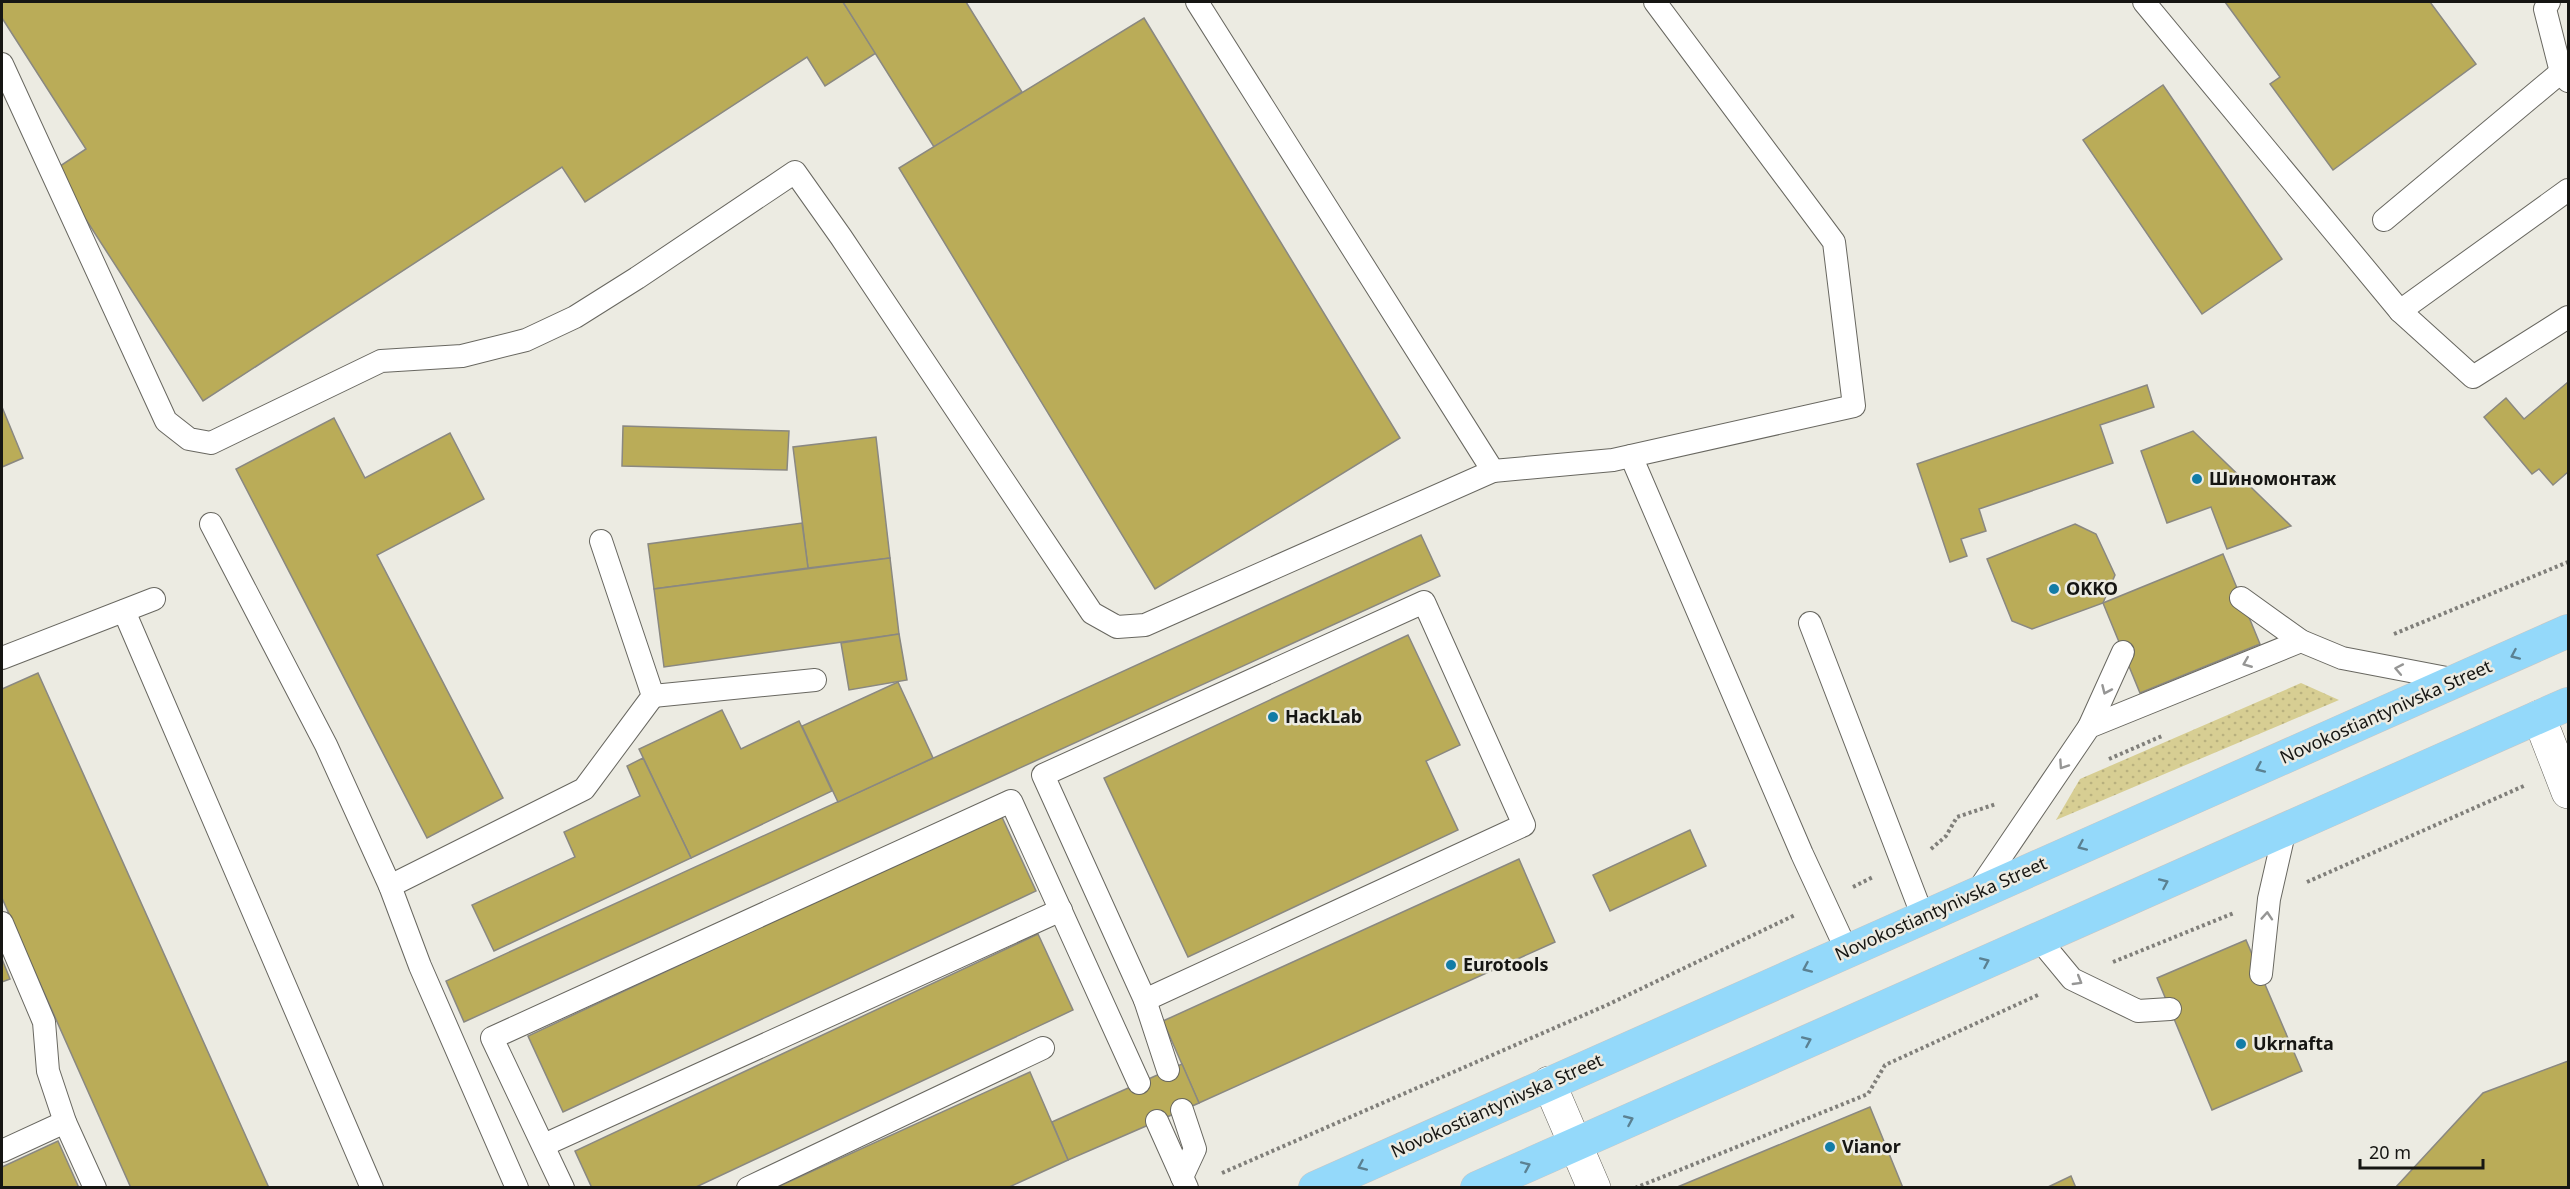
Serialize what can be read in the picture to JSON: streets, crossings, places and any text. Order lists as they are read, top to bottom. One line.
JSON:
{"streets":{"main road":["Novokostiantynivska Street"]},"places":["Шиномонтаж","OKKO","HackLab","Eurotools","Ukrnafta","Vianor"],"scale_bar":"20 m"}
